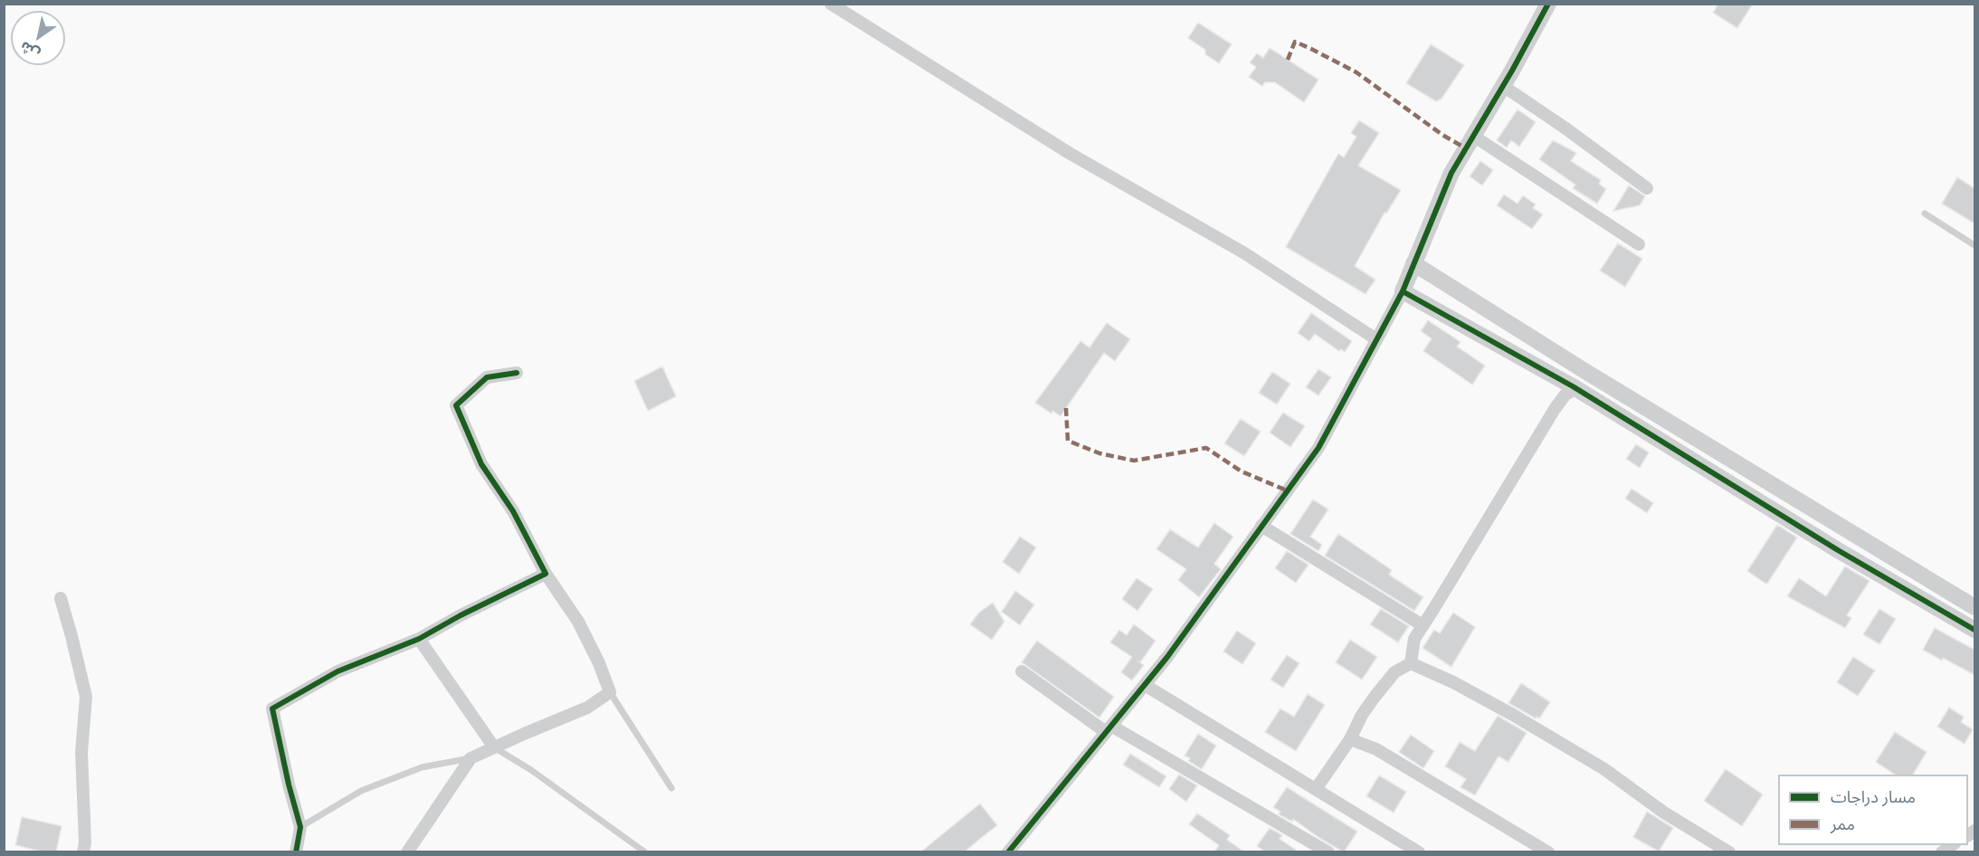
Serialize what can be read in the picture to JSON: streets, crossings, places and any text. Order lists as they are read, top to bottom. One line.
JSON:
{"legend":["مسار دراجات","ممر"],"north":"bottom left"}
